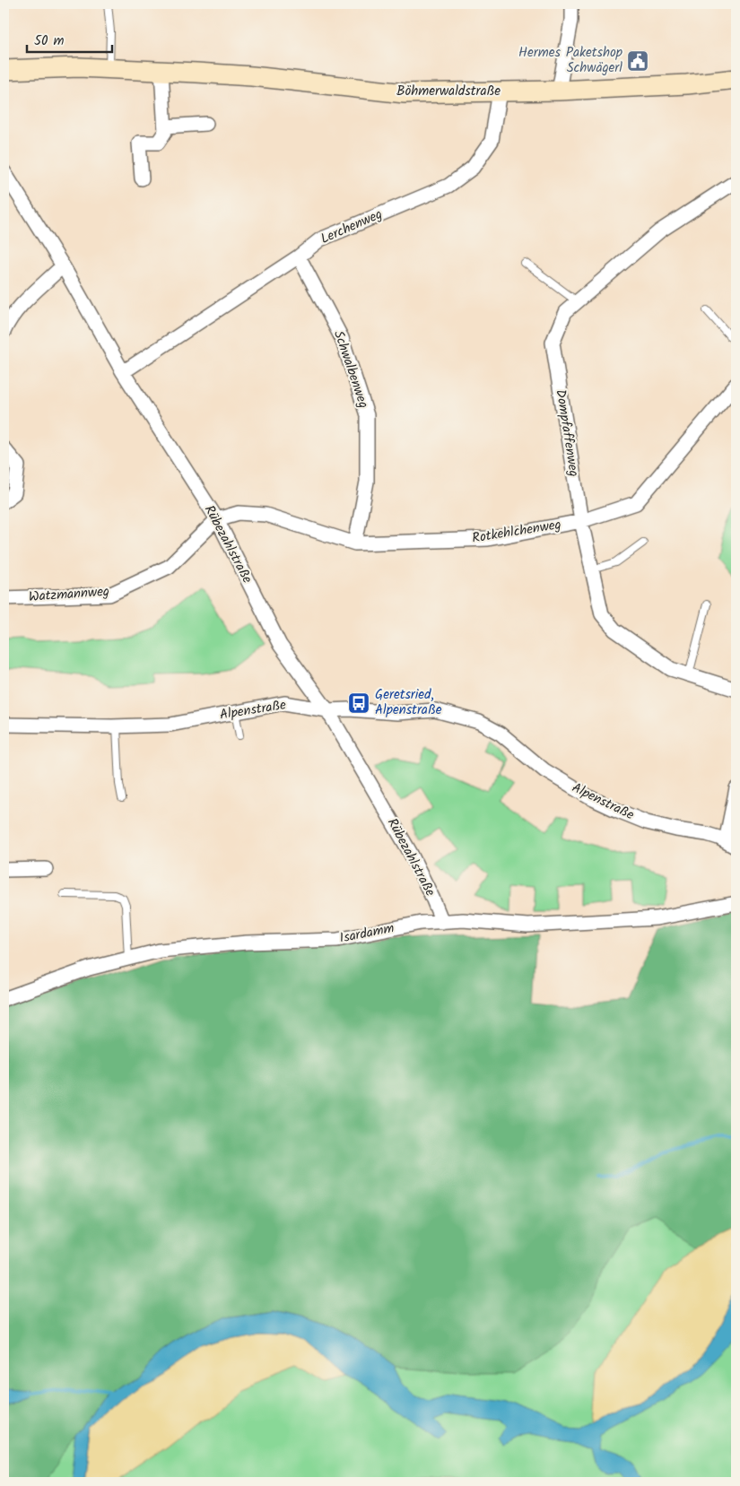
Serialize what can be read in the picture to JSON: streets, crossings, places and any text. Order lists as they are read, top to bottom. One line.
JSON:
{"streets":{"street":["Böhmerwaldstraße","Lerchenweg","Schwalbenweg","Dompfaffenweg","Rotkehlchenweg","Rübezahlstraße","Watzmannweg","Alpenstraße","Isardamm"]},"crossings":[["Böhmerwaldstraße","Lerchenweg"],["Lerchenweg","Schwalbenweg"],["Lerchenweg","Rübezahlstraße"],["Schwalbenweg","Rotkehlchenweg"],["Dompfaffenweg","Rotkehlchenweg"],["Rotkehlchenweg","Rübezahlstraße"],["Rotkehlchenweg","Watzmannweg"],["Rübezahlstraße","Watzmannweg"],["Rübezahlstraße","Alpenstraße"],["Rübezahlstraße","Isardamm"]],"places":{"public building":["Hermes Paketshop Schwägerl"],"bus stop":["Geretsried, Alpenstraße"]},"scale_bar":"50 m"}
